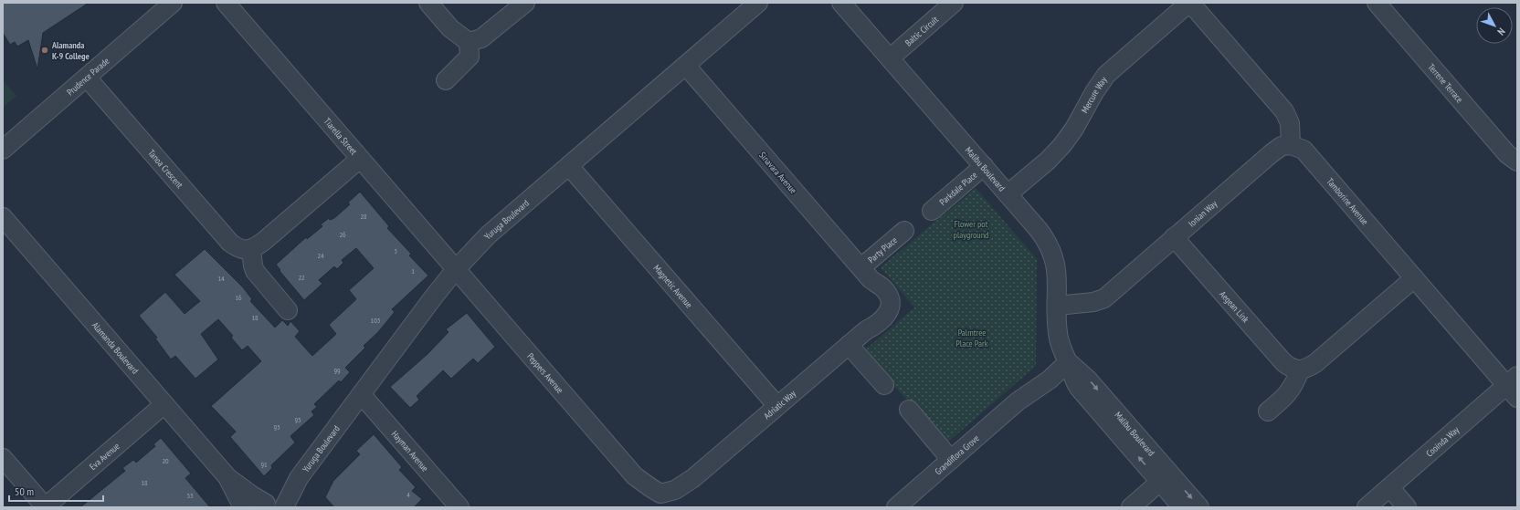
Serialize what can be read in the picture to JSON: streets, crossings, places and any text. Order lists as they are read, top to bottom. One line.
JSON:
{"streets":{"street":["Baltic Circuit","Prudence Parade","Terrene Terrace","Mercure Way","Tiarella Street","Tanoa Crescent","Malibu Boulevard","Sinavara Avenue","Parkdale Place","Tamborine Avenue","Ionian Way","Yuruga Boulevard","Party Place","Magnetic Avenue","Aegean Link","Alamanda Boulevard","Peppers Avenue","Adriatic Way","Cooinda Way","Hayman Avenue","Grandiflora Grove","Eva Avenue"]},"crossings":[["Baltic Circuit","Malibu Boulevard"],["Prudence Parade","Tanoa Crescent"],["Mercure Way","Malibu Boulevard"],["Tiarella Street","Yuruga Boulevard"],["Tiarella Street","Peppers Avenue"],["Malibu Boulevard","Parkdale Place"],["Malibu Boulevard","Ionian Way"],["Malibu Boulevard","Grandiflora Grove"],["Sinavara Avenue","Yuruga Boulevard"],["Sinavara Avenue","Party Place"],["Sinavara Avenue","Adriatic Way"],["Tamborine Avenue","Ionian Way"],["Tamborine Avenue","Cooinda Way"],["Ionian Way","Aegean Link"],["Yuruga Boulevard","Magnetic Avenue"],["Yuruga Boulevard","Alamanda Boulevard"],["Yuruga Boulevard","Peppers Avenue"],["Yuruga Boulevard","Hayman Avenue"],["Magnetic Avenue","Adriatic Way"],["Alamanda Boulevard","Eva Avenue"],["Peppers Avenue","Adriatic Way"]],"parks":["Flower pot playground","Palmtree Place Park"],"places":["Alamanda K-9 College"],"house_numbers":["28","26","3","24","1","22","14","16","18","103","99","95","93","20","91","18","4","53"],"scale_bar":"50 m","north":"bottom right"}
